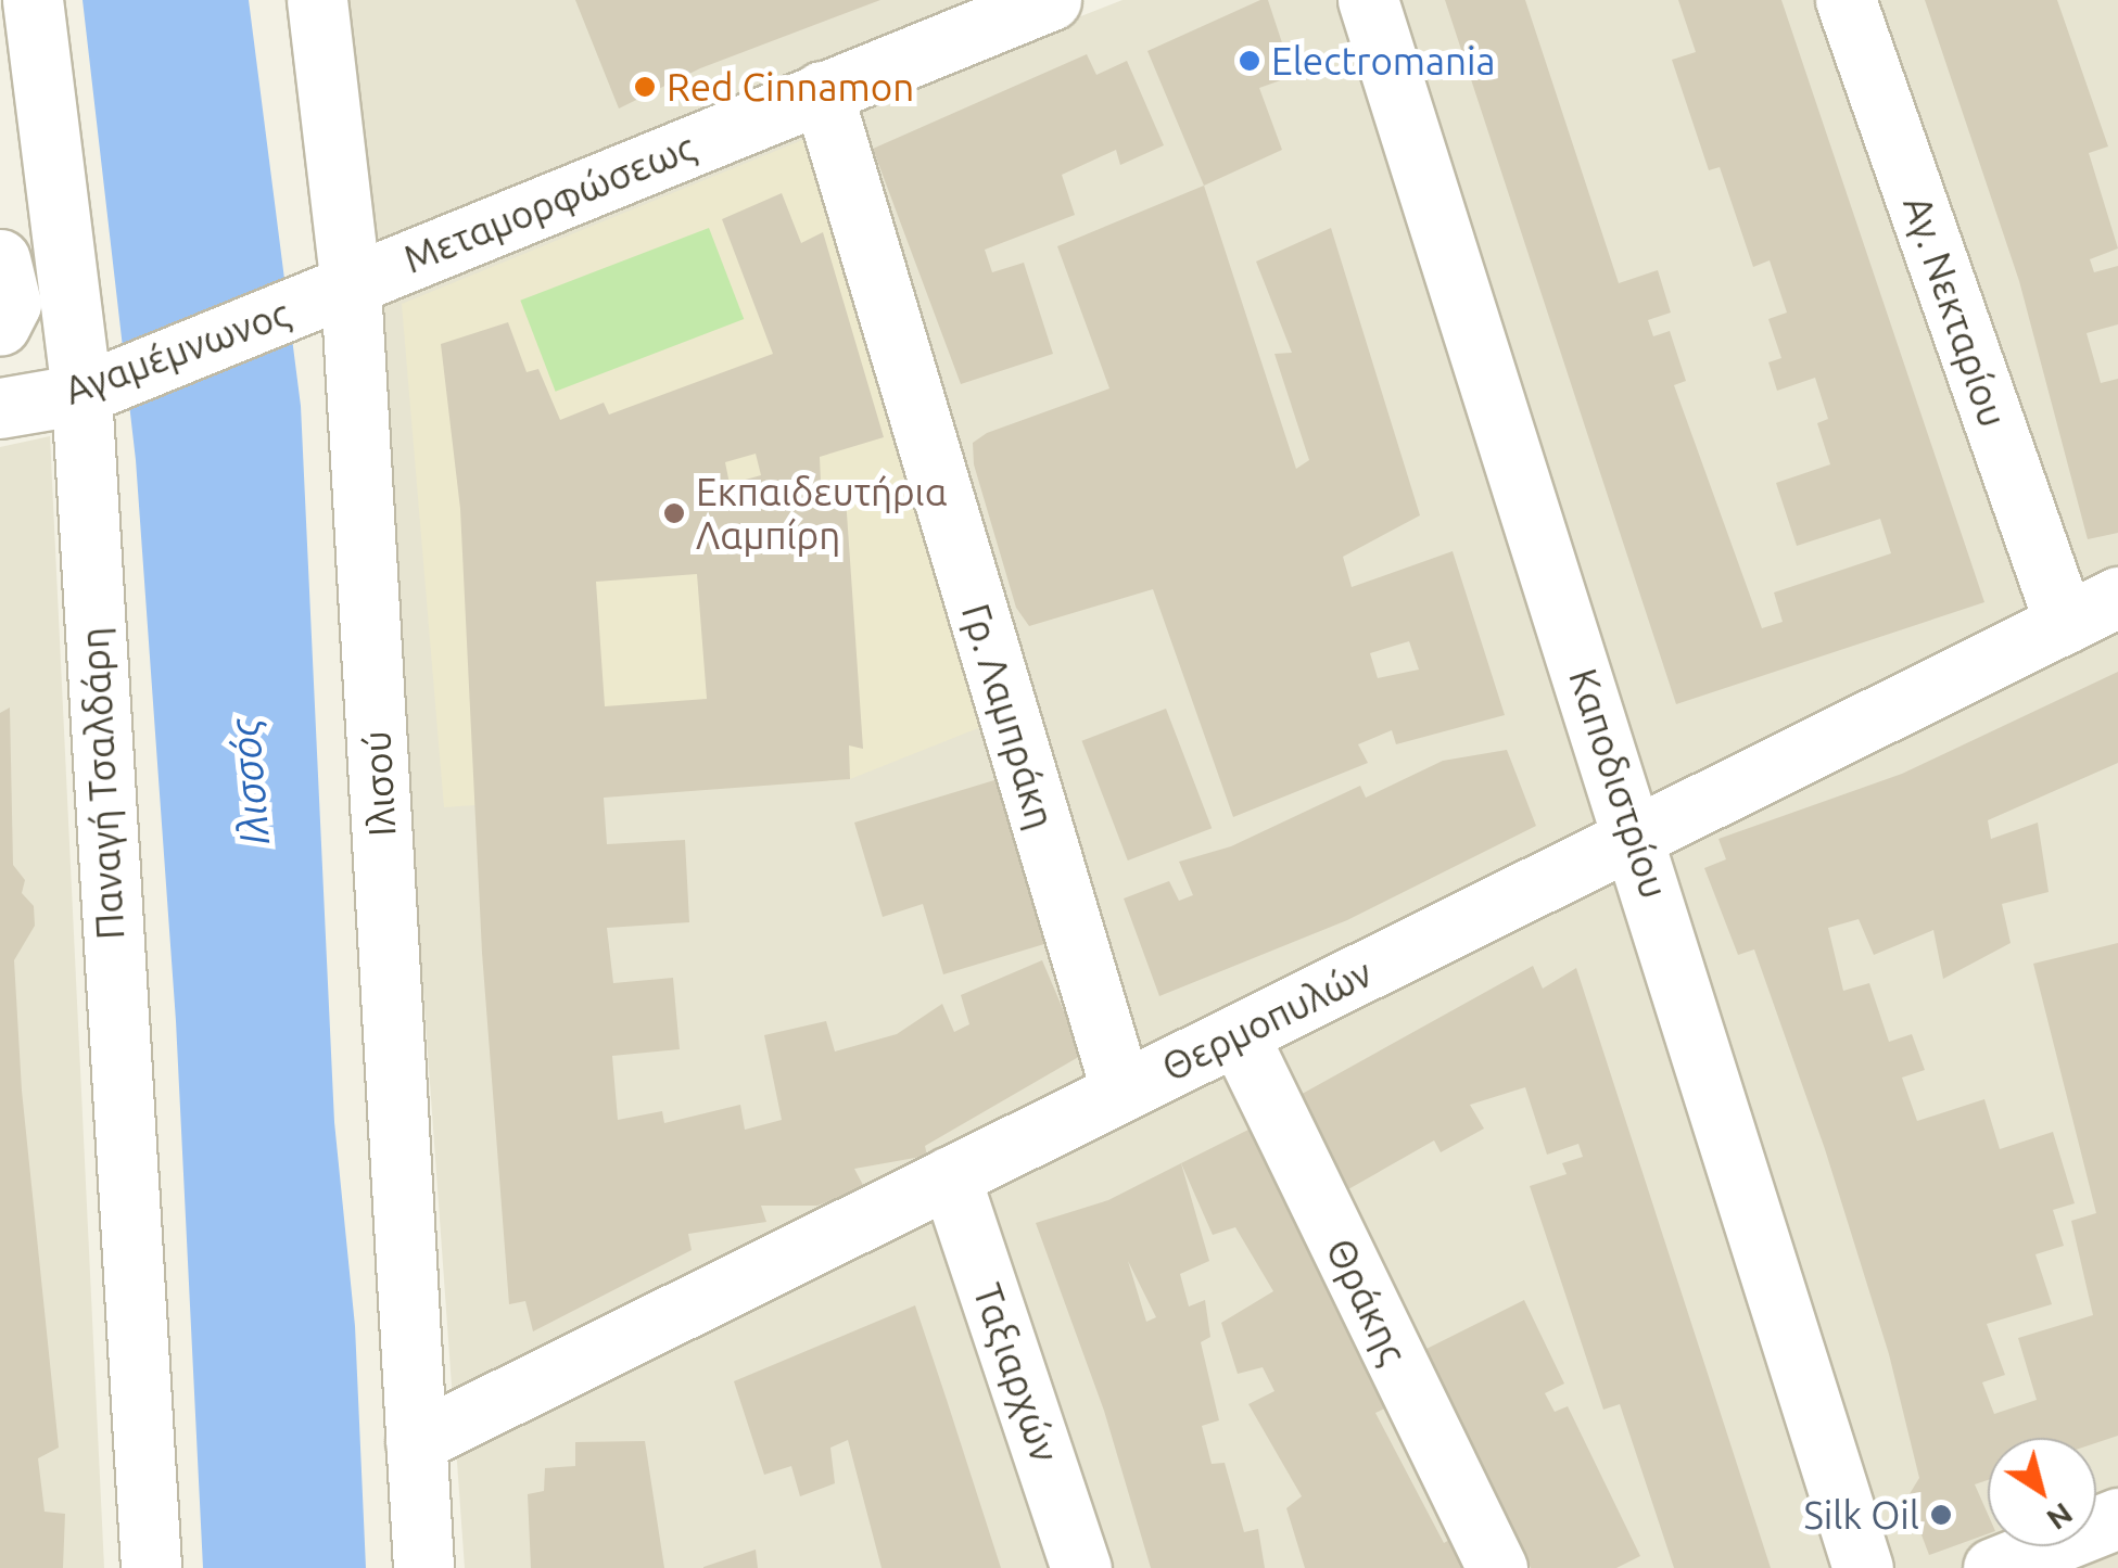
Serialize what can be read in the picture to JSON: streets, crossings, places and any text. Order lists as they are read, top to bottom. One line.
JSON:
{"streets":{"street":["Μεταμορφώσεως","Αγ. Νεκταρίου","Αγαμέμνωνος","Γρ. Λαμπράκη","Παναγή Τσαλδάρη","Ιλισού","Καποδιστρίου","Θερμοπυλών","Θράκης","Ταξιαρχών"]},"crossings":[["Μεταμορφώσεως","Αγαμέμνωνος"],["Μεταμορφώσεως","Γρ. Λαμπράκη"],["Μεταμορφώσεως","Ιλισού"],["Αγ. Νεκταρίου","Θερμοπυλών"],["Αγαμέμνωνος","Παναγή Τσαλδάρη"],["Αγαμέμνωνος","Ιλισού"],["Γρ. Λαμπράκη","Θερμοπυλών"],["Ιλισού","Θερμοπυλών"],["Καποδιστρίου","Θερμοπυλών"],["Θερμοπυλών","Θράκης"],["Θερμοπυλών","Ταξιαρχών"]],"water":["Ιλισσός"],"places":["Electromania","Red Cinnamon","Εκπαιδευτήρια Λαμπίρη","Silk Oil"],"north":"bottom right"}
